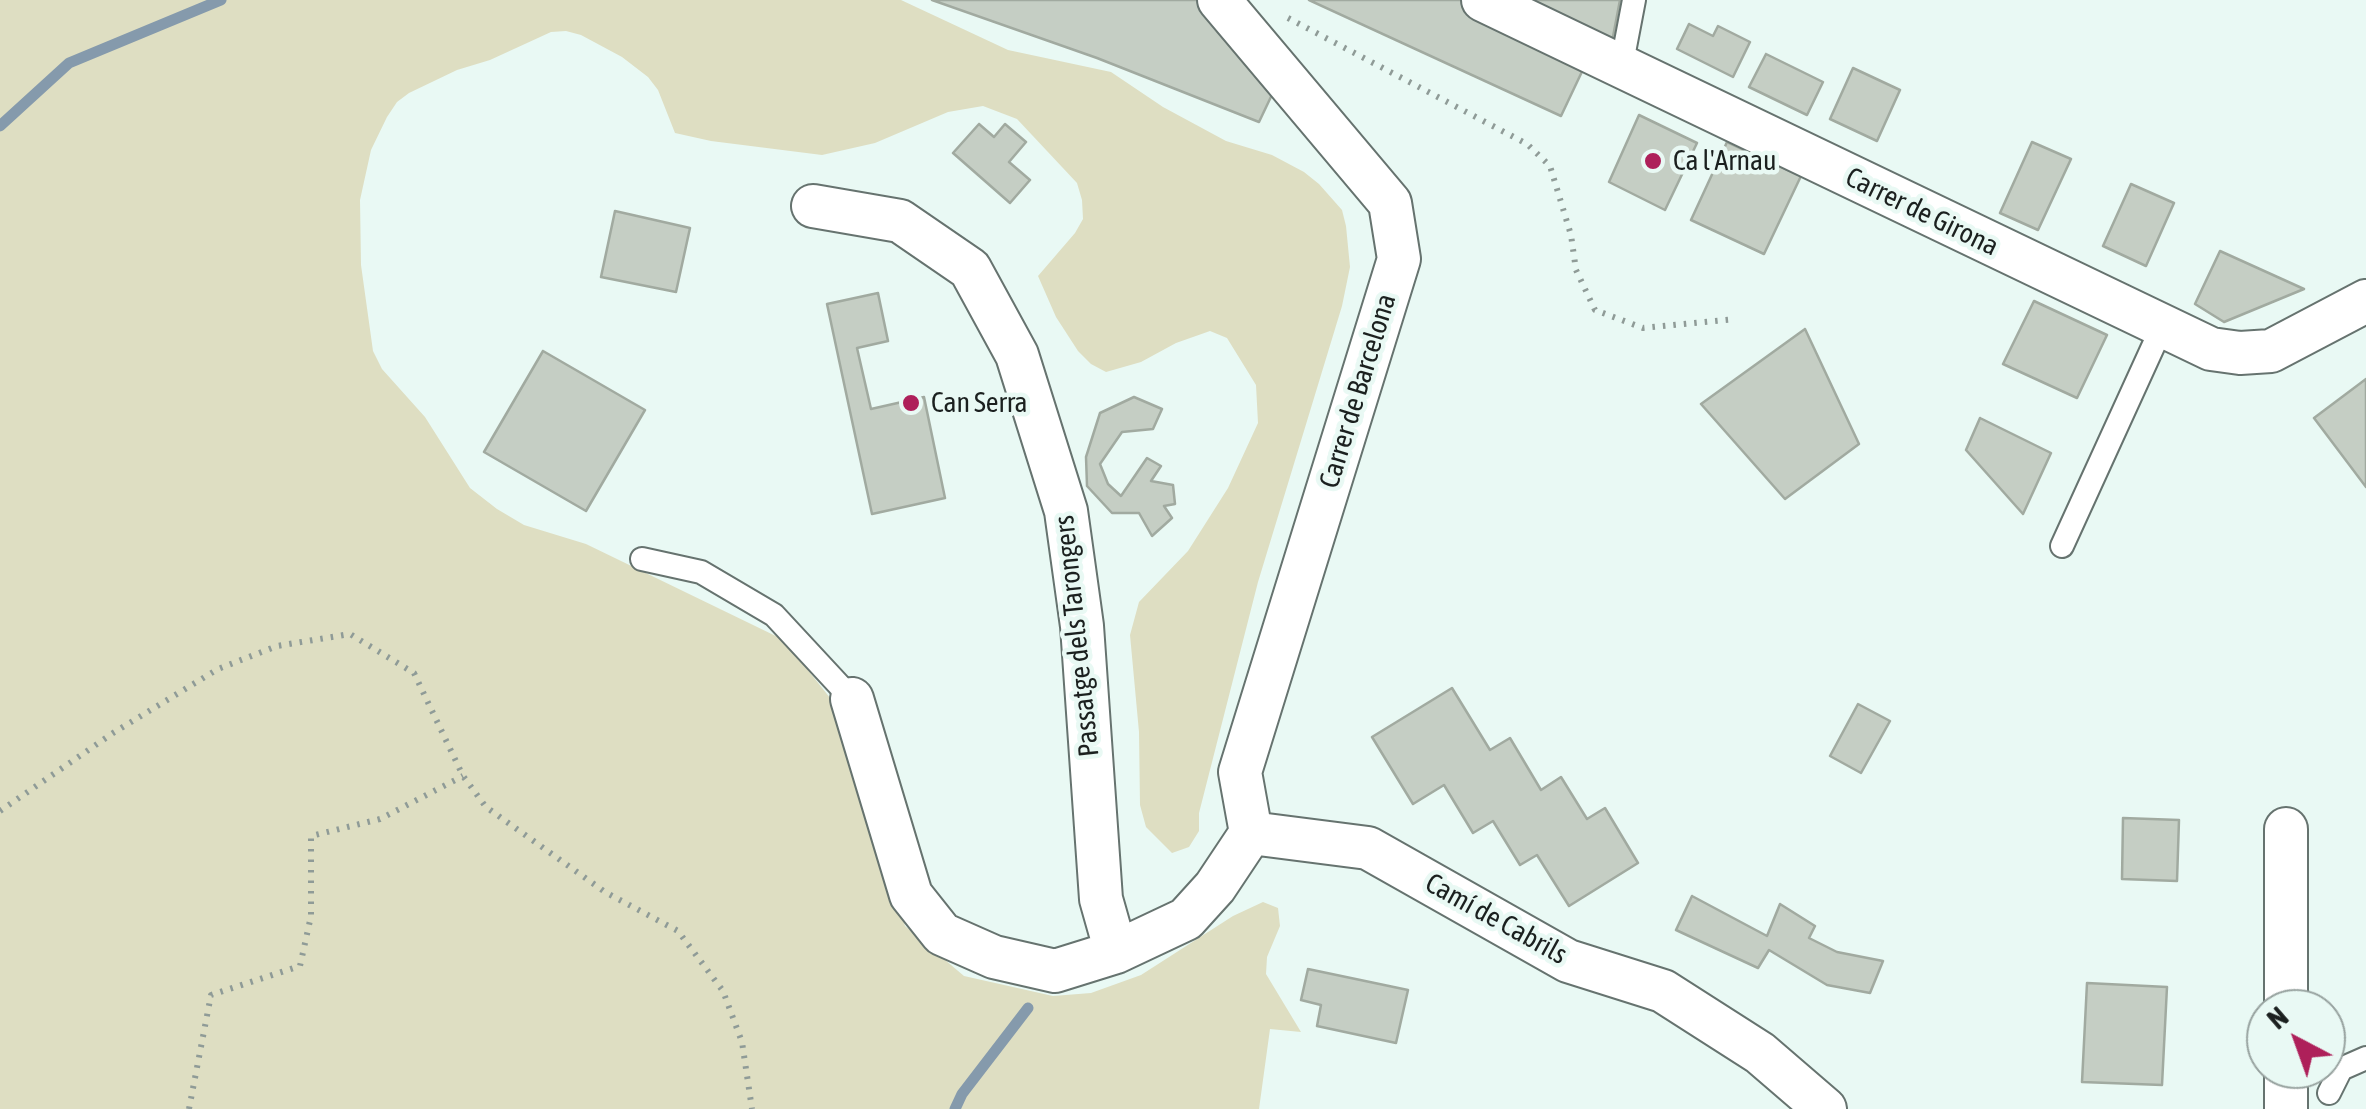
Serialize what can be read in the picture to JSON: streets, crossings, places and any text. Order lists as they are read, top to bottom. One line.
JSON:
{"streets":{"street":["Carrer de Girona","Carrer de Barcelona","Passatge dels Tarongers","Camí de Cabrils"]},"crossings":[["Carrer de Barcelona","Camí de Cabrils"]],"places":["Ca l'Arnau","Can Serra"],"north":"top left"}
